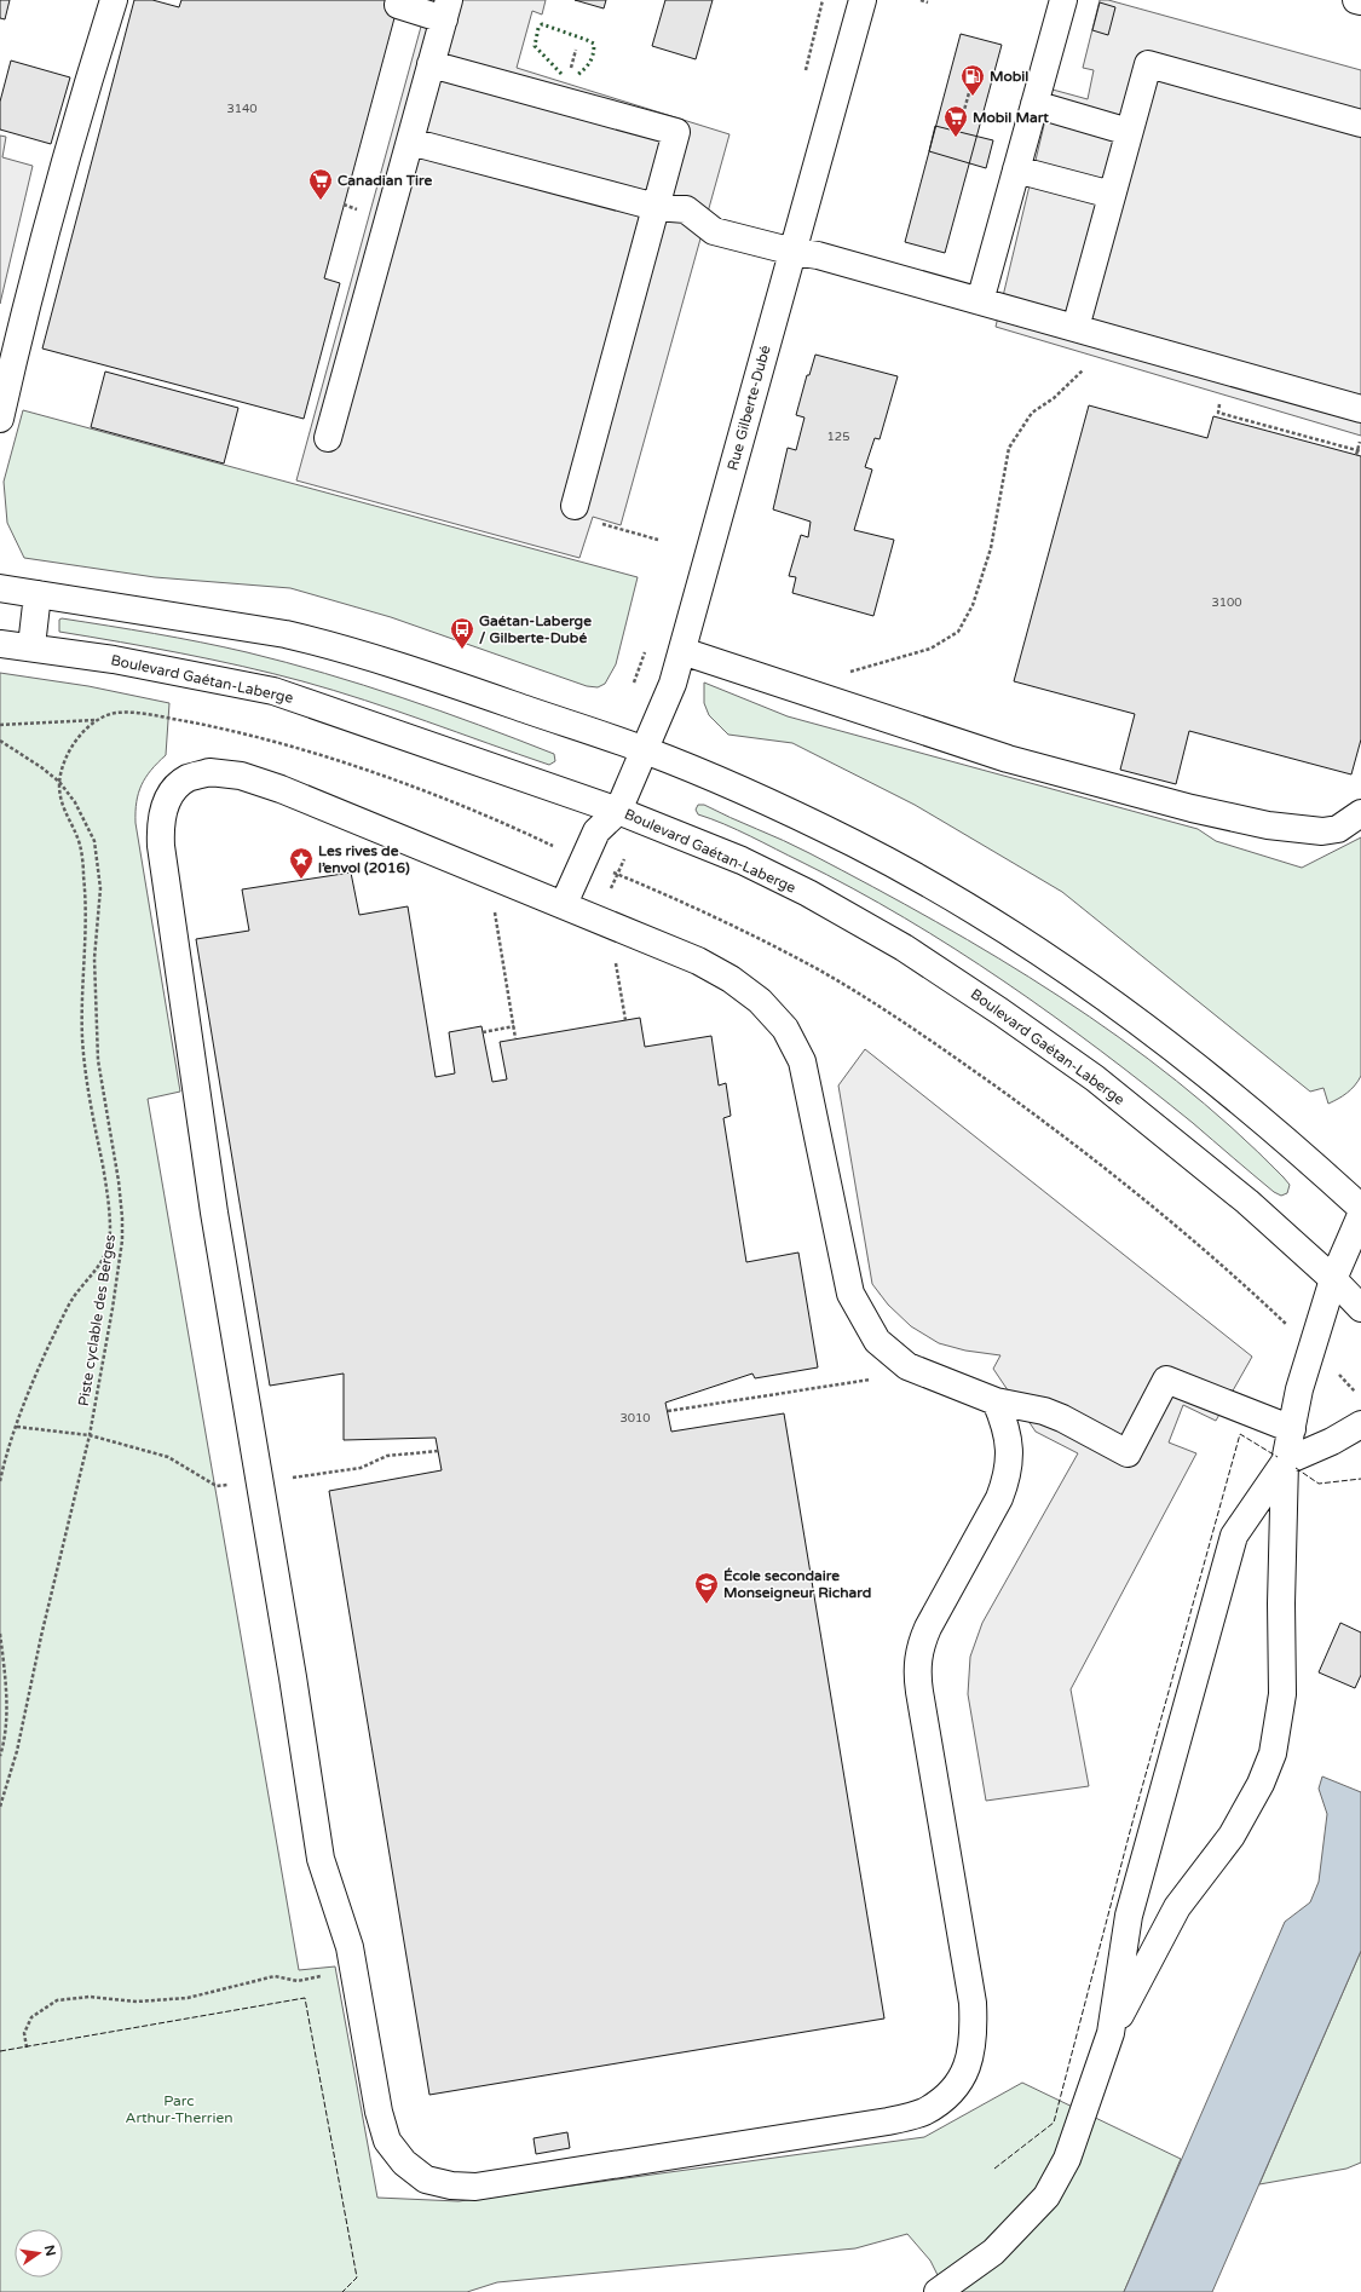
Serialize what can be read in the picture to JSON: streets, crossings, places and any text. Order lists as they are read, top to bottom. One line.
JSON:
{"streets":{"main road":["Rue Gilberte-Dubé","Boulevard Gaétan-Laberge"],"path":["Piste cyclable des Berges"]},"crossings":[["Rue Gilberte-Dubé","Boulevard Gaétan-Laberge"]],"parks":["Parc Arthur-Therrien"],"places":{"fuel station":["Mobil"],"supermarket":["Mobil Mart","Canadian Tire"],"bus stop":["Gaétan-Laberge / Gilberte-Dubé"],"place":["Les rives de l’envol (2016)"],"school or university":["École secondaire Monseigneur Richard"]},"house_numbers":["3140","125","3100","3010"],"north":"right"}
